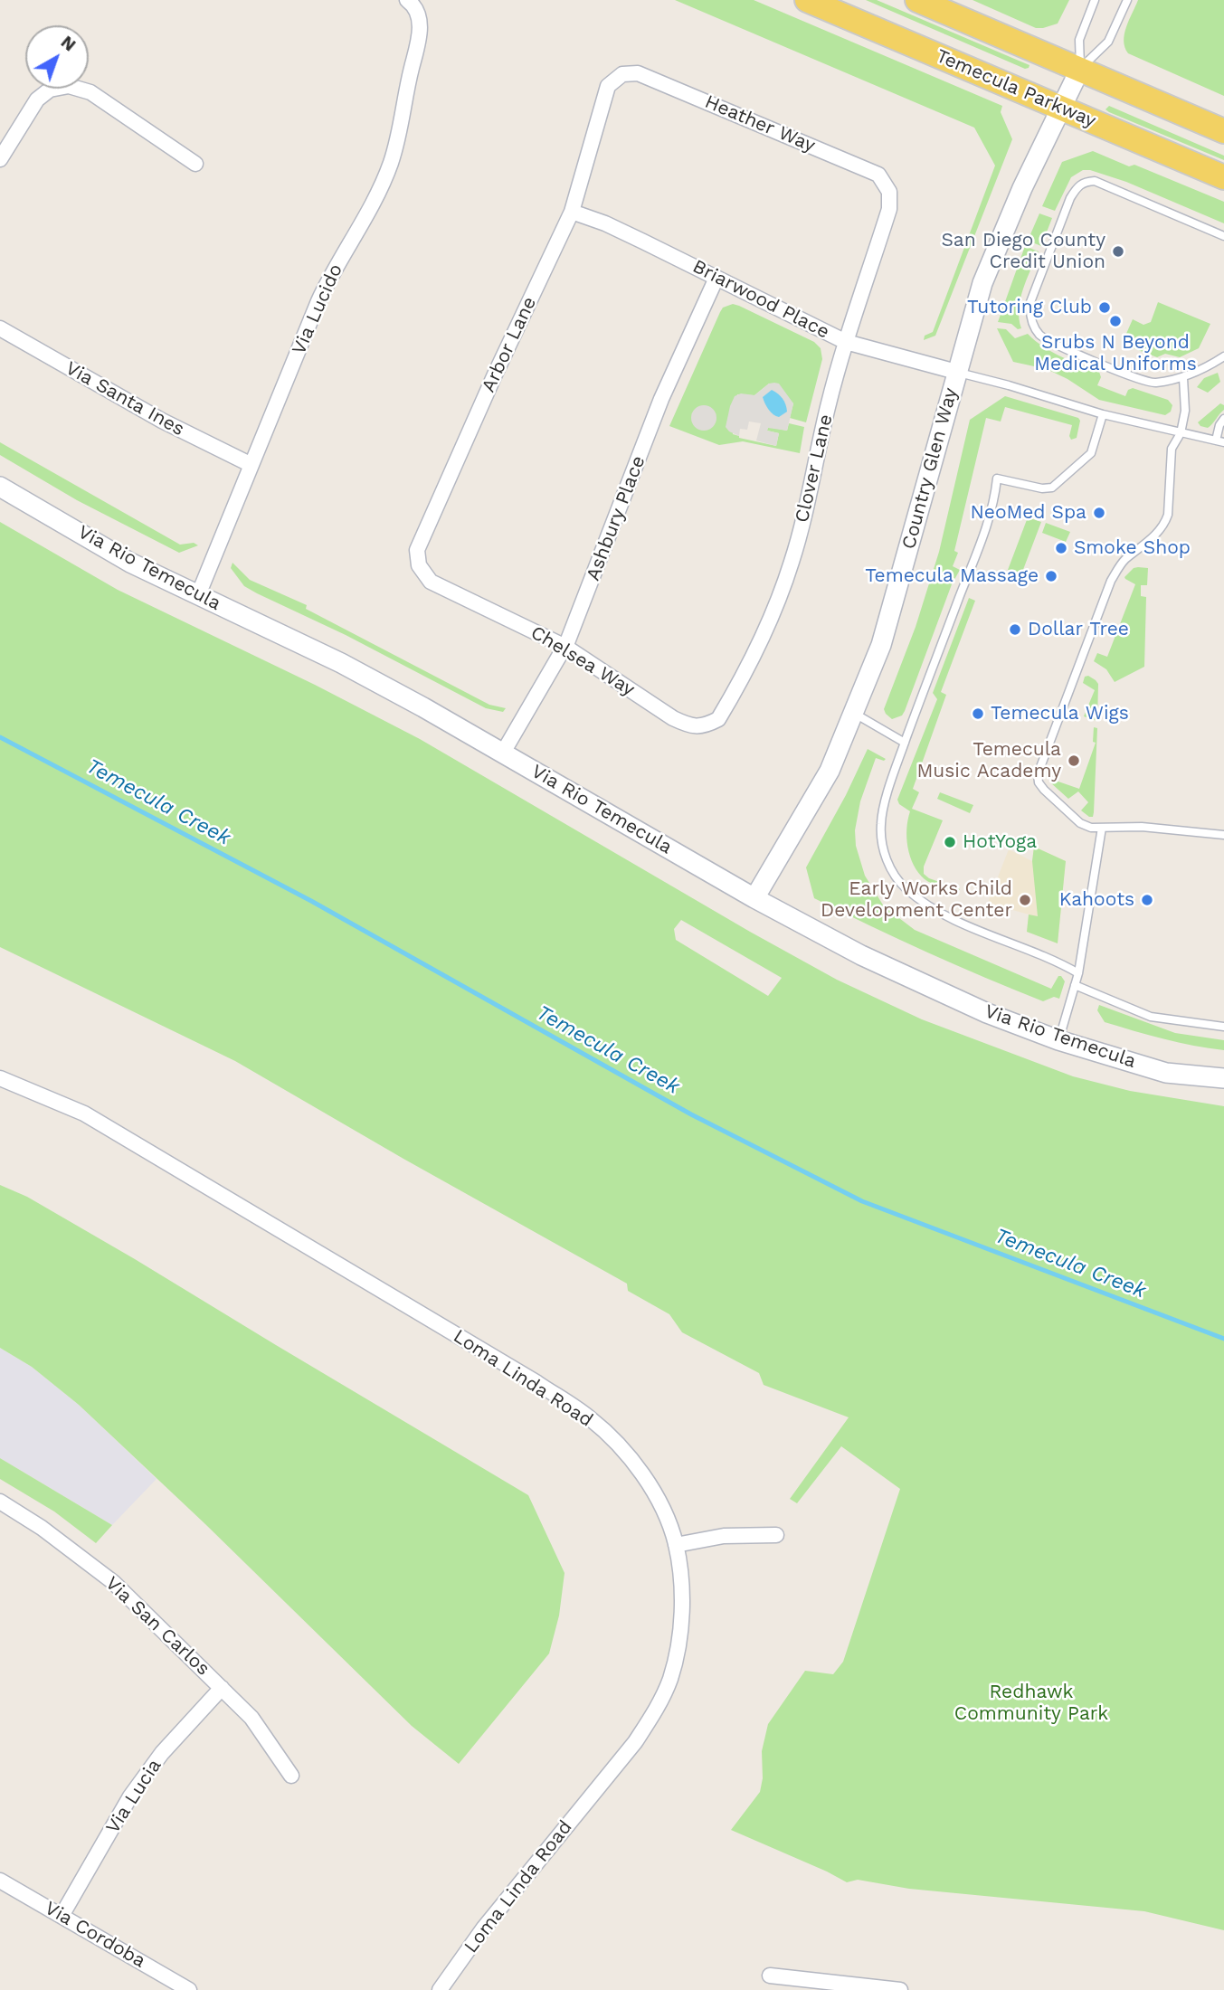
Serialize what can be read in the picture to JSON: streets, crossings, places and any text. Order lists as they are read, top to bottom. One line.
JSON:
{"streets":{"main road":["Temecula Parkway"],"street":["Heather Way","Briarwood Place","Via Lucido","Arbor Lane","Via Santa Ines","Clover Lane","Country Glen Way","Ashbury Place","Via Rio Temecula","Chelsea Way","Loma Linda Road","Via San Carlos","Via Lucia","Via Cordoba"]},"crossings":[["Temecula Parkway","Country Glen Way"],["Heather Way","Arbor Lane"],["Heather Way","Clover Lane"],["Briarwood Place","Arbor Lane"],["Briarwood Place","Clover Lane"],["Briarwood Place","Country Glen Way"],["Briarwood Place","Ashbury Place"],["Via Lucido","Via Santa Ines"],["Via Lucido","Via Rio Temecula"],["Arbor Lane","Chelsea Way"],["Clover Lane","Chelsea Way"],["Country Glen Way","Via Rio Temecula"],["Ashbury Place","Via Rio Temecula"],["Ashbury Place","Chelsea Way"],["Via San Carlos","Via Lucia"],["Via Lucia","Via Cordoba"]],"water":["Temecula Creek"],"parks":["Redhawk Community Park"],"places":["San Diego County Credit Union","Tutoring Club","Srubs N Beyond Medical Uniforms","NeoMed Spa","Smoke Shop","Temecula Massage","Dollar Tree","Temecula Wigs","Temecula Music Academy","HotYoga","Early Works Child Development Center","Kahoots"],"north":"top right"}
